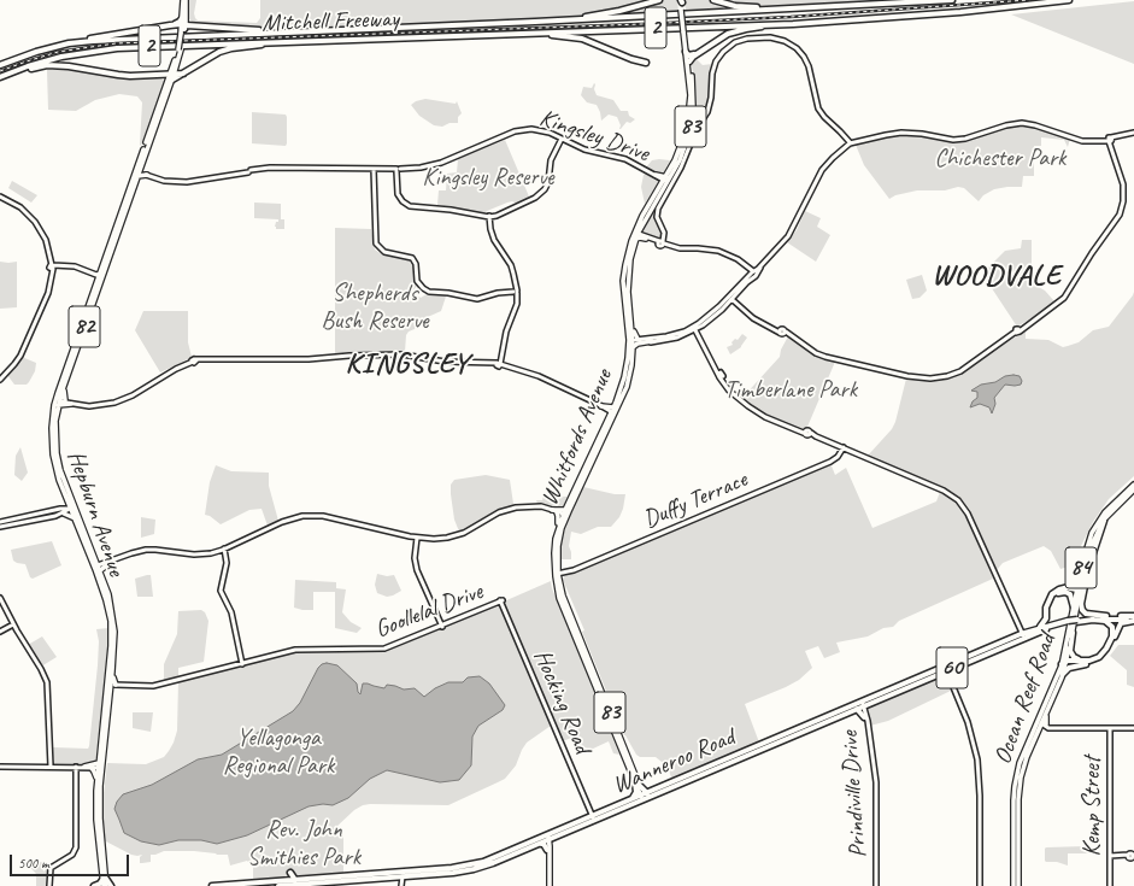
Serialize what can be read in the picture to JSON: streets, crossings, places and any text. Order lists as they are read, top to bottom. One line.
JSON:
{"streets":{"highway":["Mitchell Freeway","2","60","Wanneroo Road"],"main road":["83","82","Whitfords Avenue","Hepburn Avenue","84","Ocean Reef Road"],"street":["Kingsley Drive","Duffy Terrace","Goollelal Drive","Hocking Road","Prindiville Drive","Kemp Street"]},"crossings":[["Kingsley Drive","82"],["Kingsley Drive","Whitfords Avenue"],["82","Hepburn Avenue"],["Whitfords Avenue","Duffy Terrace"],["Hepburn Avenue","Goollelal Drive"],["Goollelal Drive","Hocking Road"],["60","Wanneroo Road"],["Hocking Road","Wanneroo Road"]],"districts":["WOODVALE","KINGSLEY"],"parks":["Chichester Park","Kingsley Reserve","Shepherds Bush Reserve","Timberlane Park","Yellagonga Regional Park","Rev. John Smithies Park"],"scale_bar":"500 m"}
